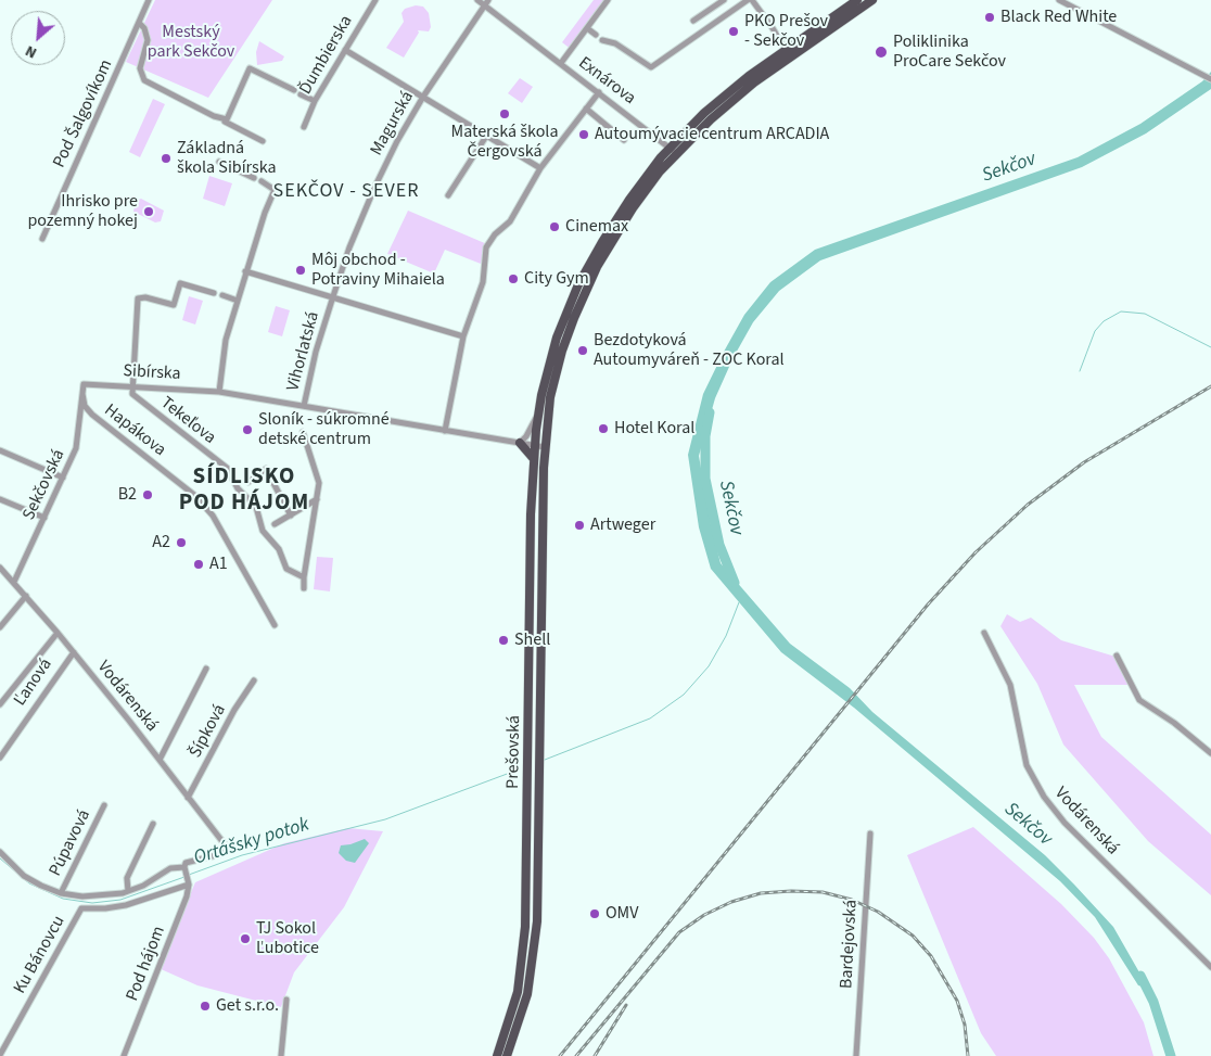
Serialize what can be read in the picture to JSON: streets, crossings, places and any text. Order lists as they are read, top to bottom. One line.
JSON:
{"streets":{"main road":["Prešovská"],"street":["Ďumbierska","Exnárova","Pod Šalgovíkom","Magurská","Vihorlatská","Sibírska","Tekeľova","Hapákova","Sekčovská","Ľanová","Vodárenská","Šípková","Púpavová","Bardejovská","Ku Bánovcu","Pod hájom"]},"crossings":[["Exnárova","Prešovská"],["Magurská","Vihorlatská"],["Vihorlatská","Sibírska"],["Vihorlatská","Prešovská"],["Sibírska","Tekeľova"],["Sibírska","Hapákova"],["Sibírska","Sekčovská"],["Hapákova","Sekčovská"],["Sekčovská","Vodárenská"],["Ľanová","Vodárenská"],["Vodárenská","Šípková"],["Ku Bánovcu","Pod hájom"]],"districts":["SEKČOV - SEVER","SÍDLISKO POD HÁJOM"],"water":["Sekčov","Ortášsky potok"],"parks":["Mestský park Sekčov"],"places":["Black Red White","PKO Prešov - Sekčov","Poliklinika ProCare Sekčov","Materská škola Čergovská","Autoumývacie centrum ARCADIA","Základná škola Sibírska","Ihrisko pre pozemný hokej","Cinemax","Môj obchod - Potraviny Mihaiela","City Gym","Bezdotyková Autoumyváreň - ZOC Koral","Hotel Koral","Sloník - súkromné detské centrum","B2","Artweger","A2","A1","Shell","OMV","TJ Sokol Ľubotice","Get s.r.o."],"north":"bottom left"}
